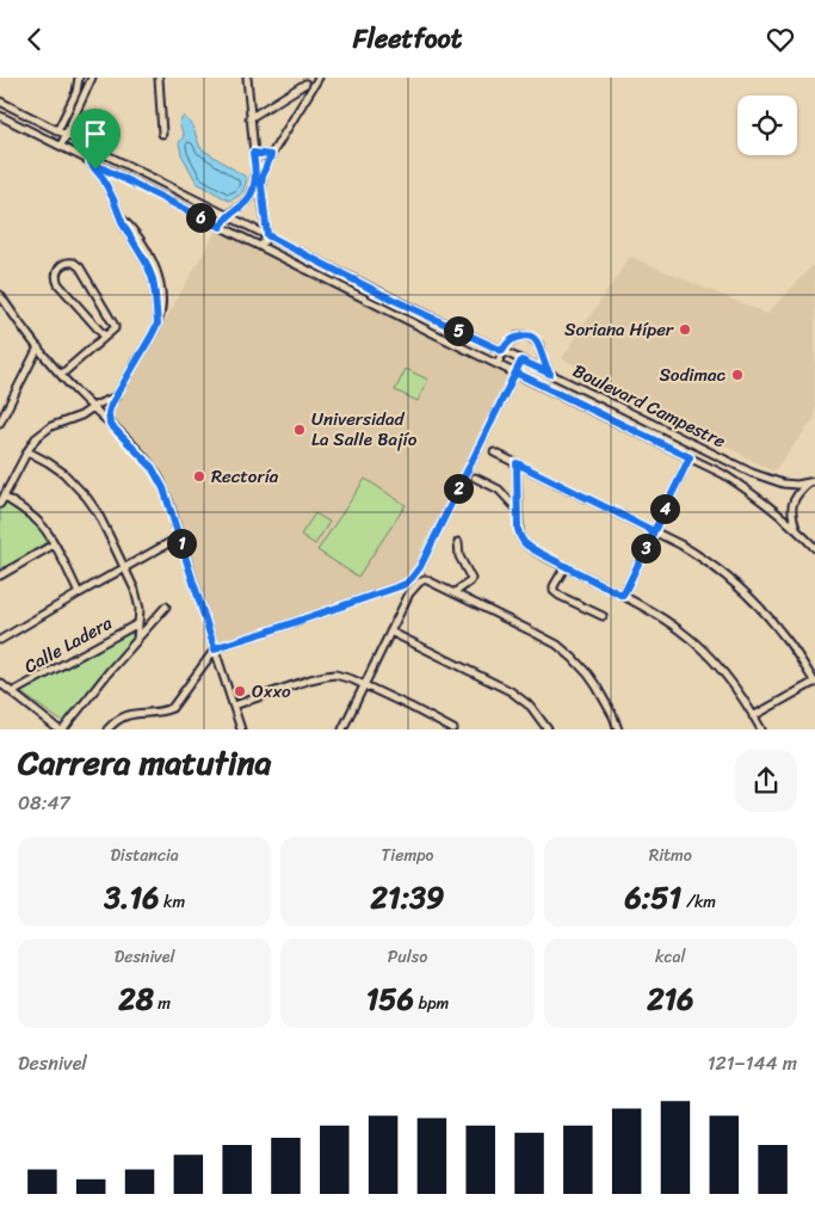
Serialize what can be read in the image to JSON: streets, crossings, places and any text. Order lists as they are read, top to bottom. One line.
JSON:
{"streets":{"street":["Boulevard Campestre","Calle Ladera"]},"places":["Soriana Híper","Sodimac","Universidad La Salle Bajío","Rectoría","Oxxo"],"page":{"header":"Fleetfoot","pins":["6","5","2","4","1","3"],"heading":["Carrera matutina","08:47"],"stats":[["Distancia","3.16 km"],["Tiempo","21:39"],["Ritmo","6:51 /km"],["Desnivel","28 m"],["Pulso","156 bpm"],["kcal","216"]],"chart":["Desnivel","121–144 m"]}}
